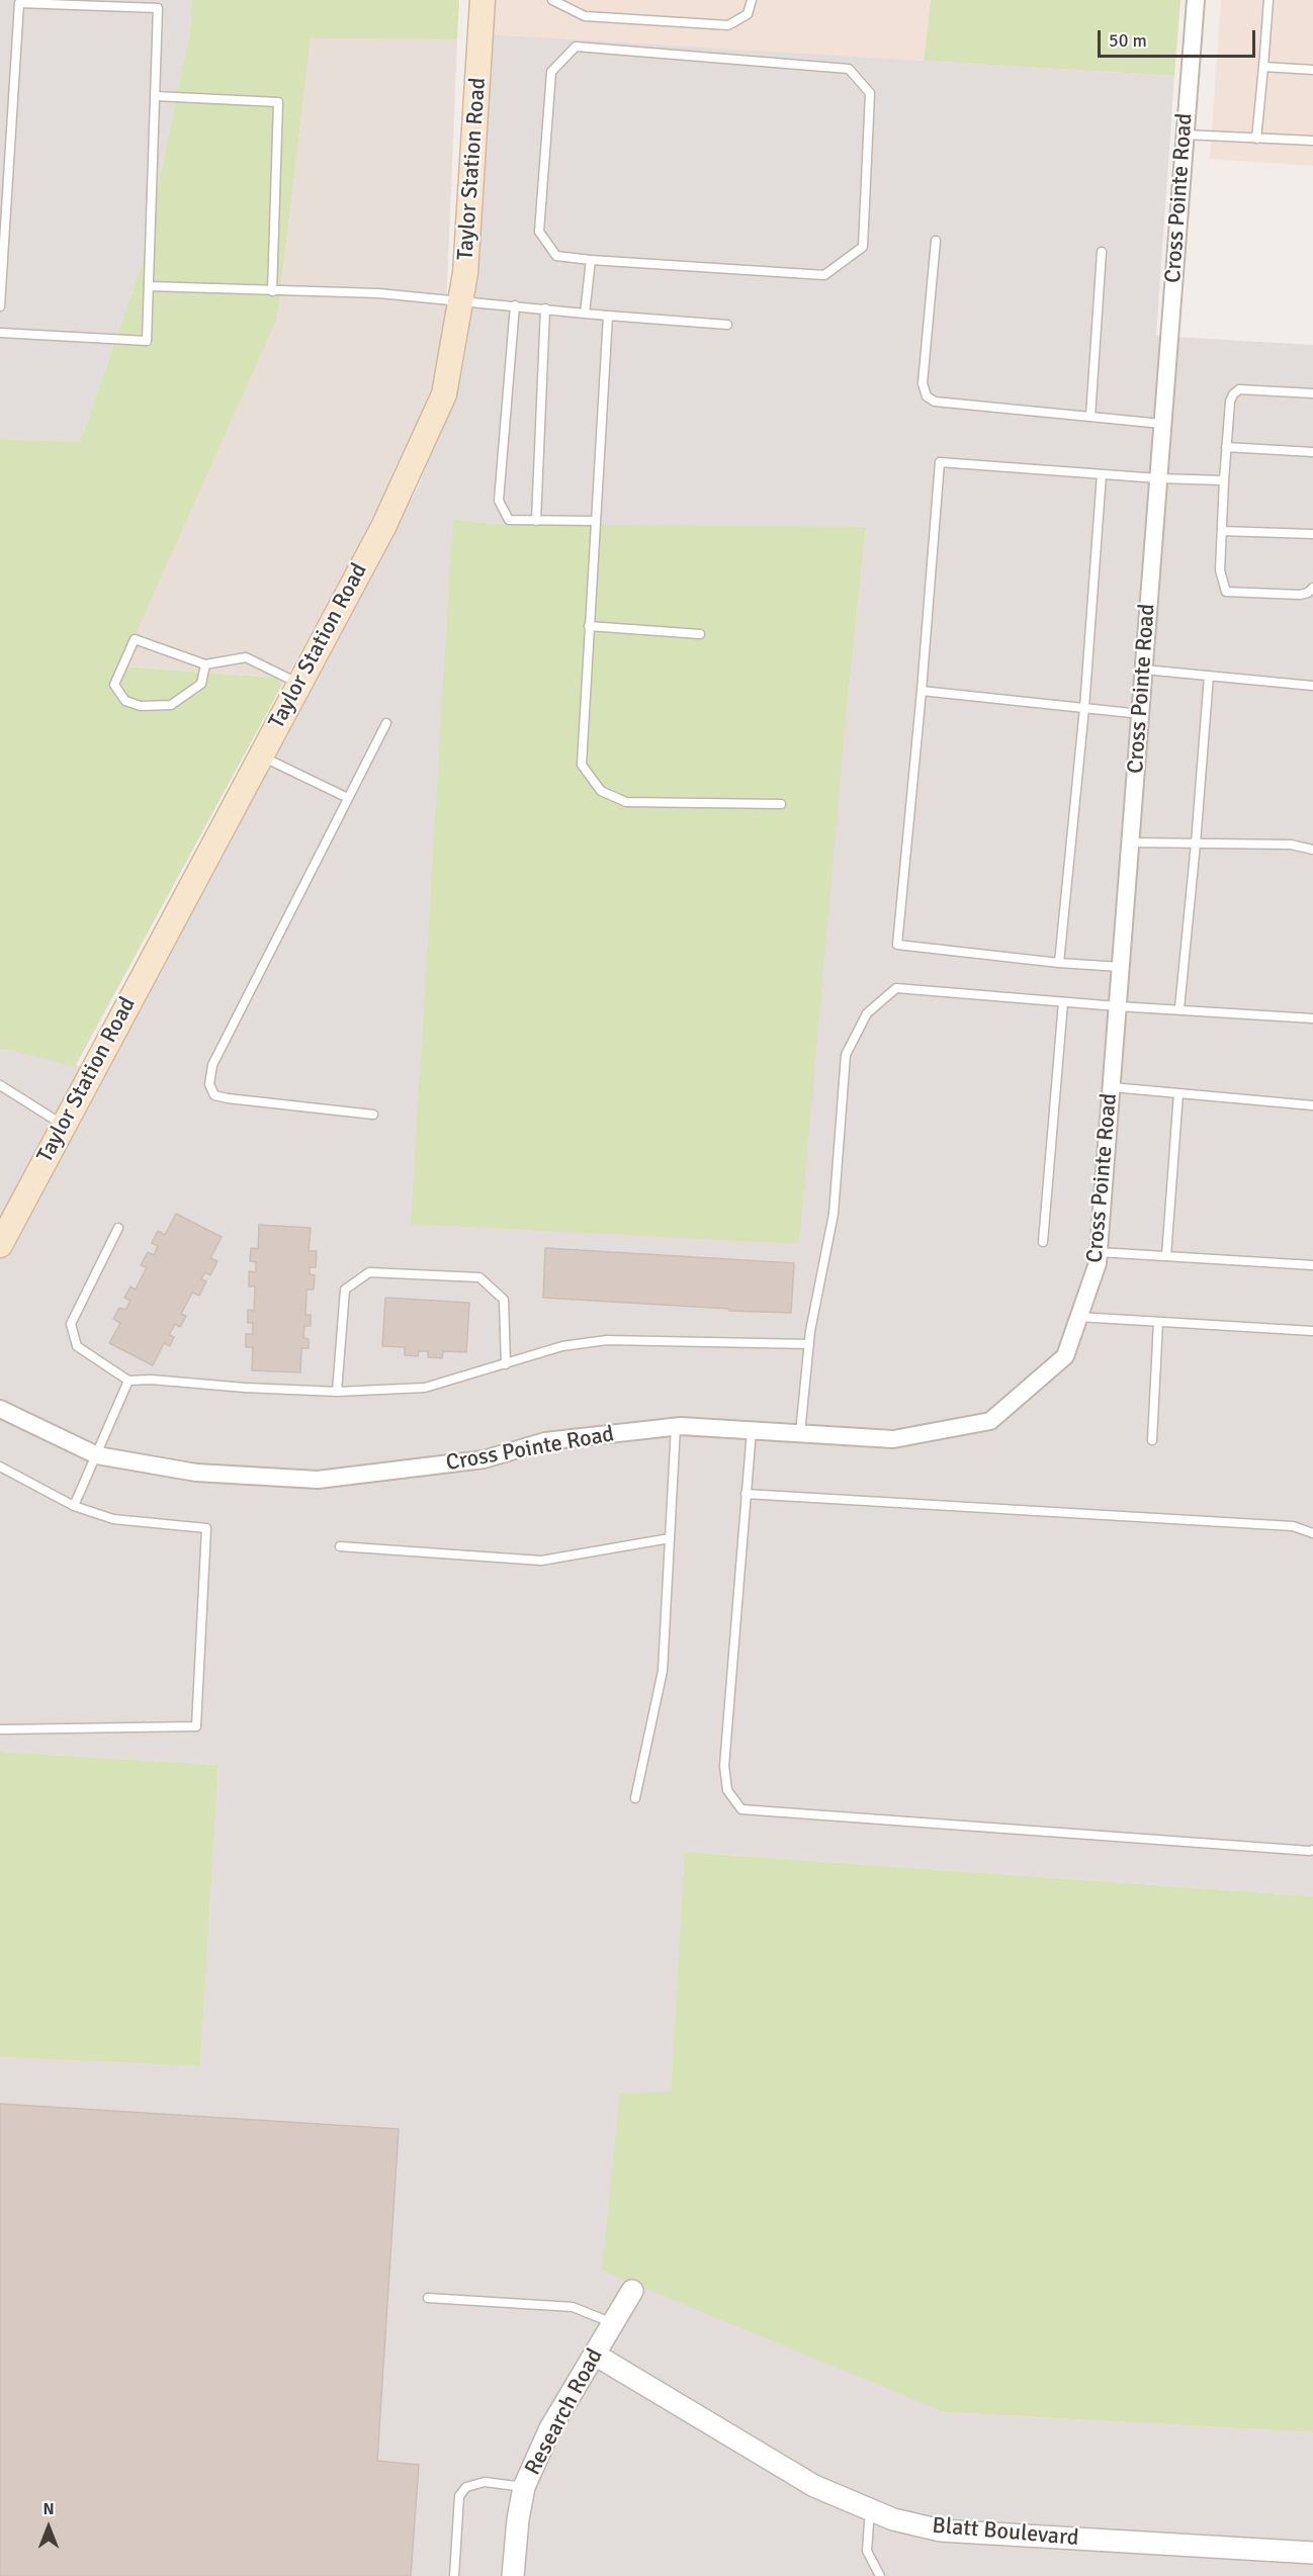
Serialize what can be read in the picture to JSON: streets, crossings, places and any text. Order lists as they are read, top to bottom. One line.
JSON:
{"streets":{"main road":["Taylor Station Road"],"street":["Cross Pointe Road","Research Road","Blatt Boulevard"]},"crossings":[["Research Road","Blatt Boulevard"]],"scale_bar":"50 m","north":"top"}
